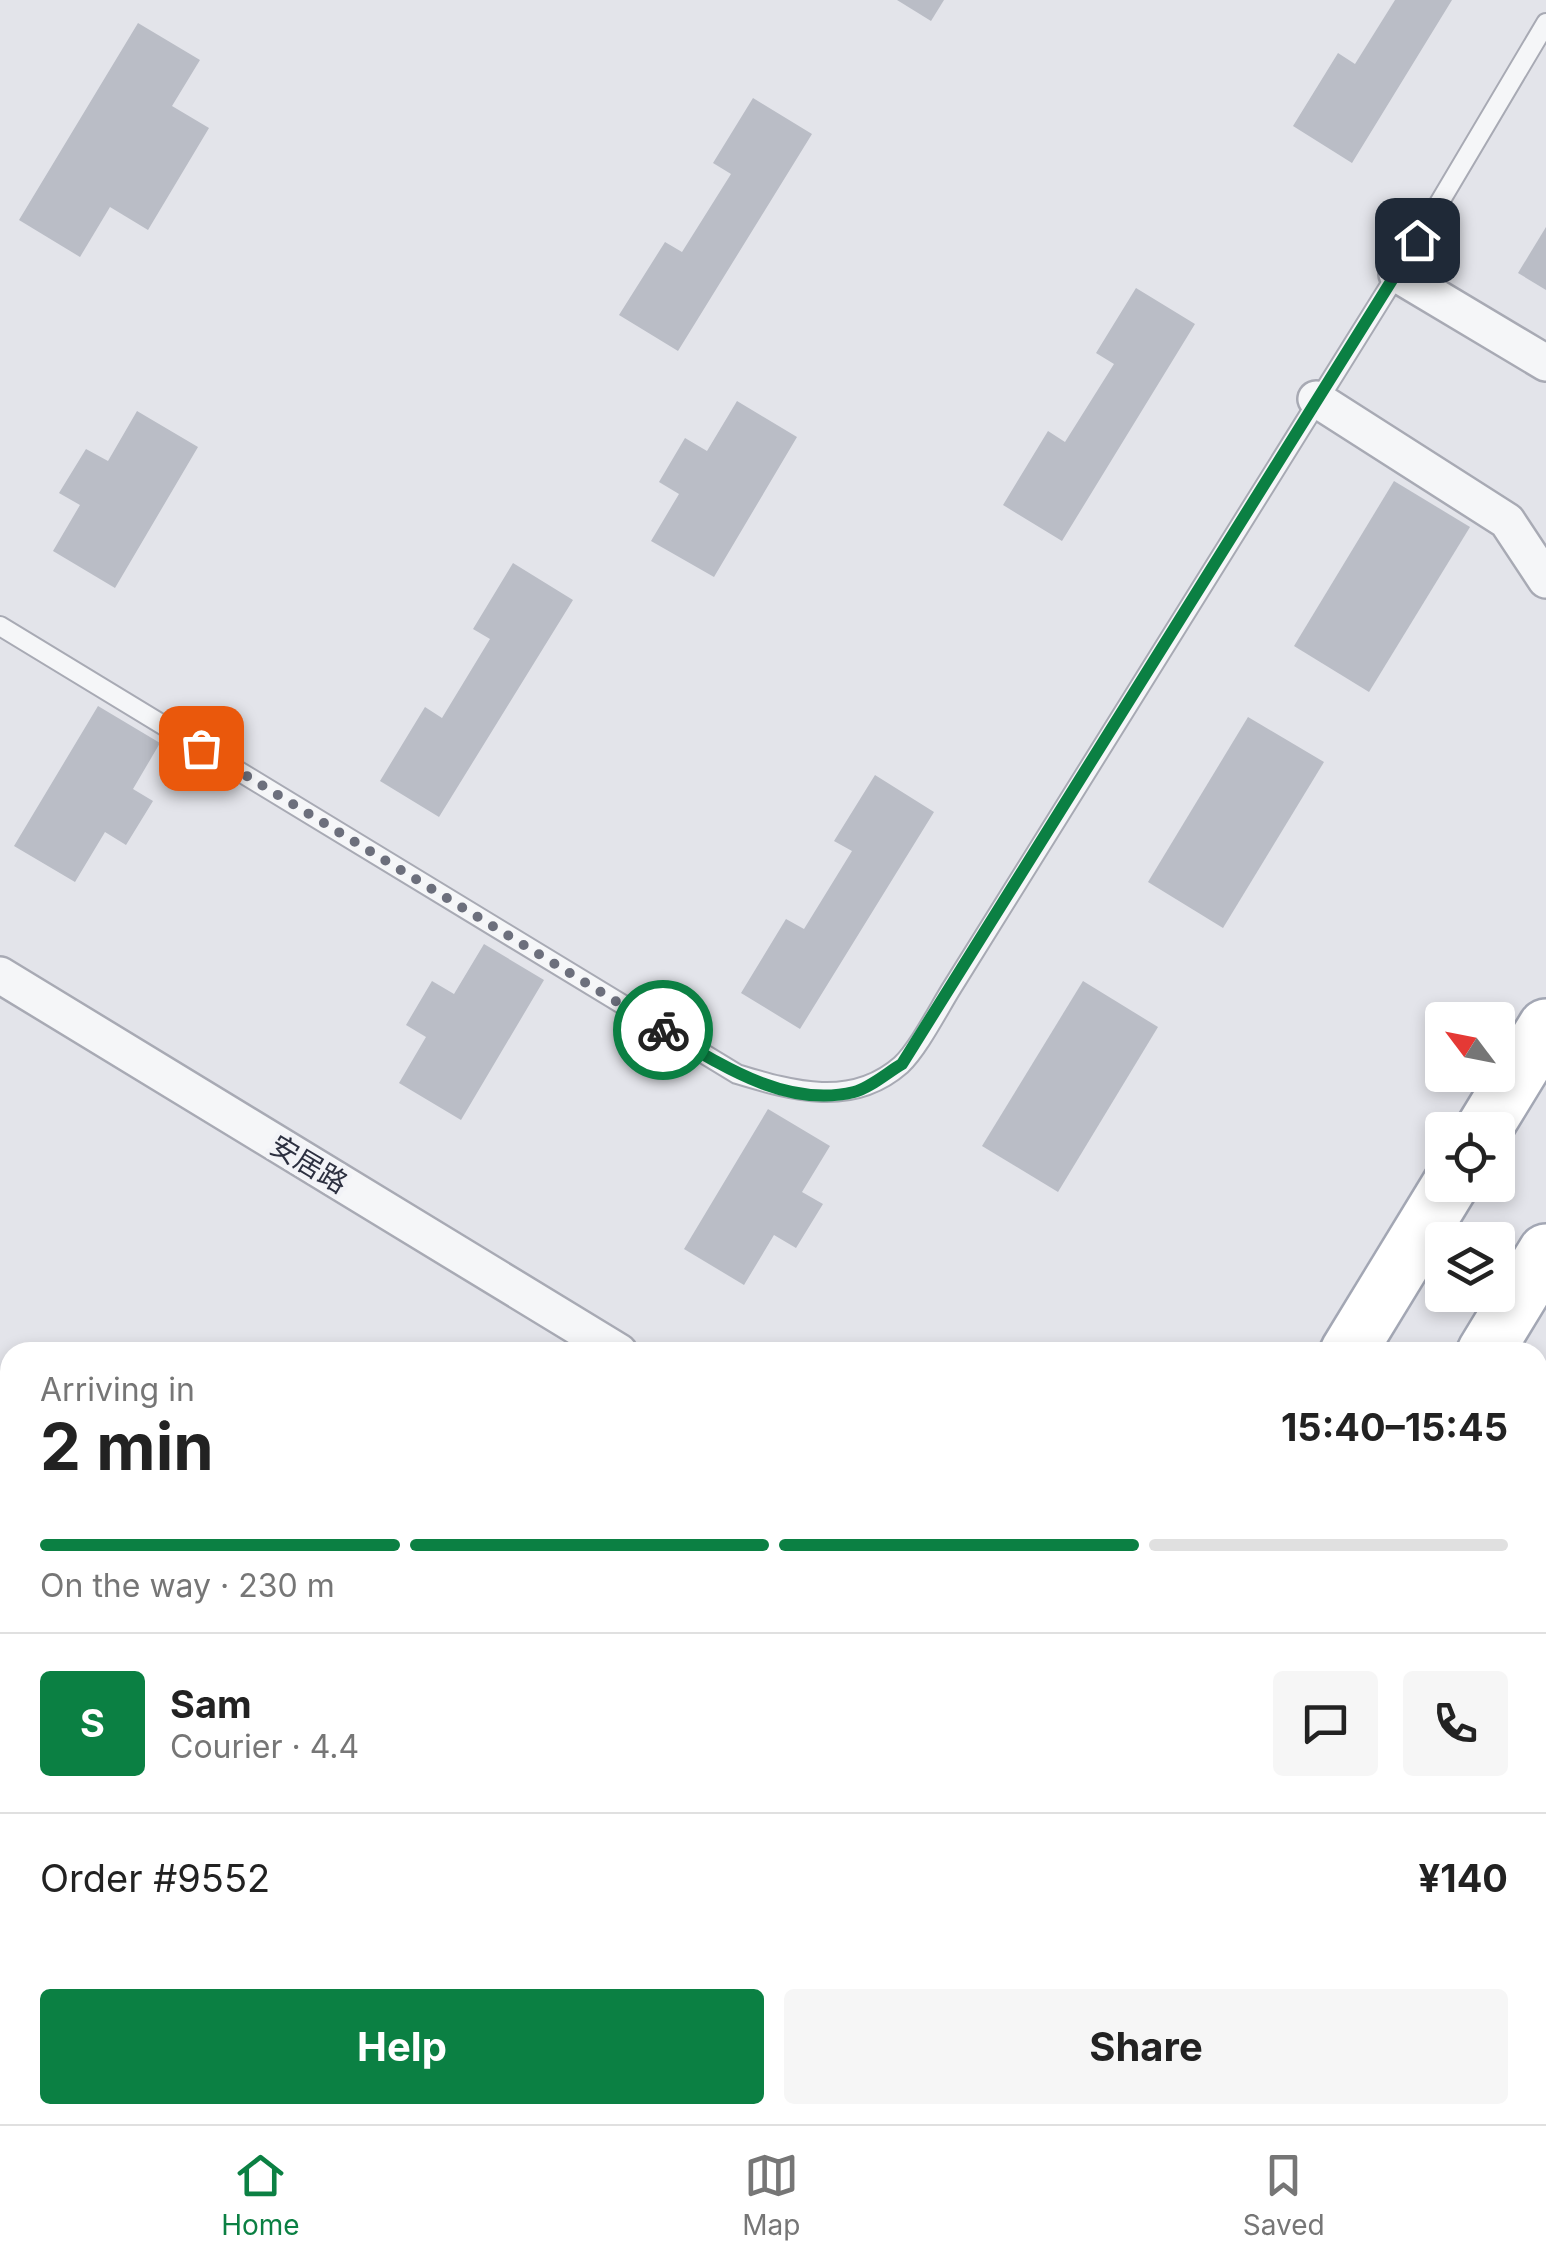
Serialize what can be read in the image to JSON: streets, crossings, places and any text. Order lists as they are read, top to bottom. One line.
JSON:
{"streets":{"street":["安居路"]},"north":"top left","page":{"heading":["2 min","Arriving in","15:40–15:45"],"panel":["Sam","Courier · 4.4","Order #9552","¥140"],"bar":"On the way · 230 m","round":"S","buttons":["Help","Share"],"tabs":["Home","Map","Saved"]}}
